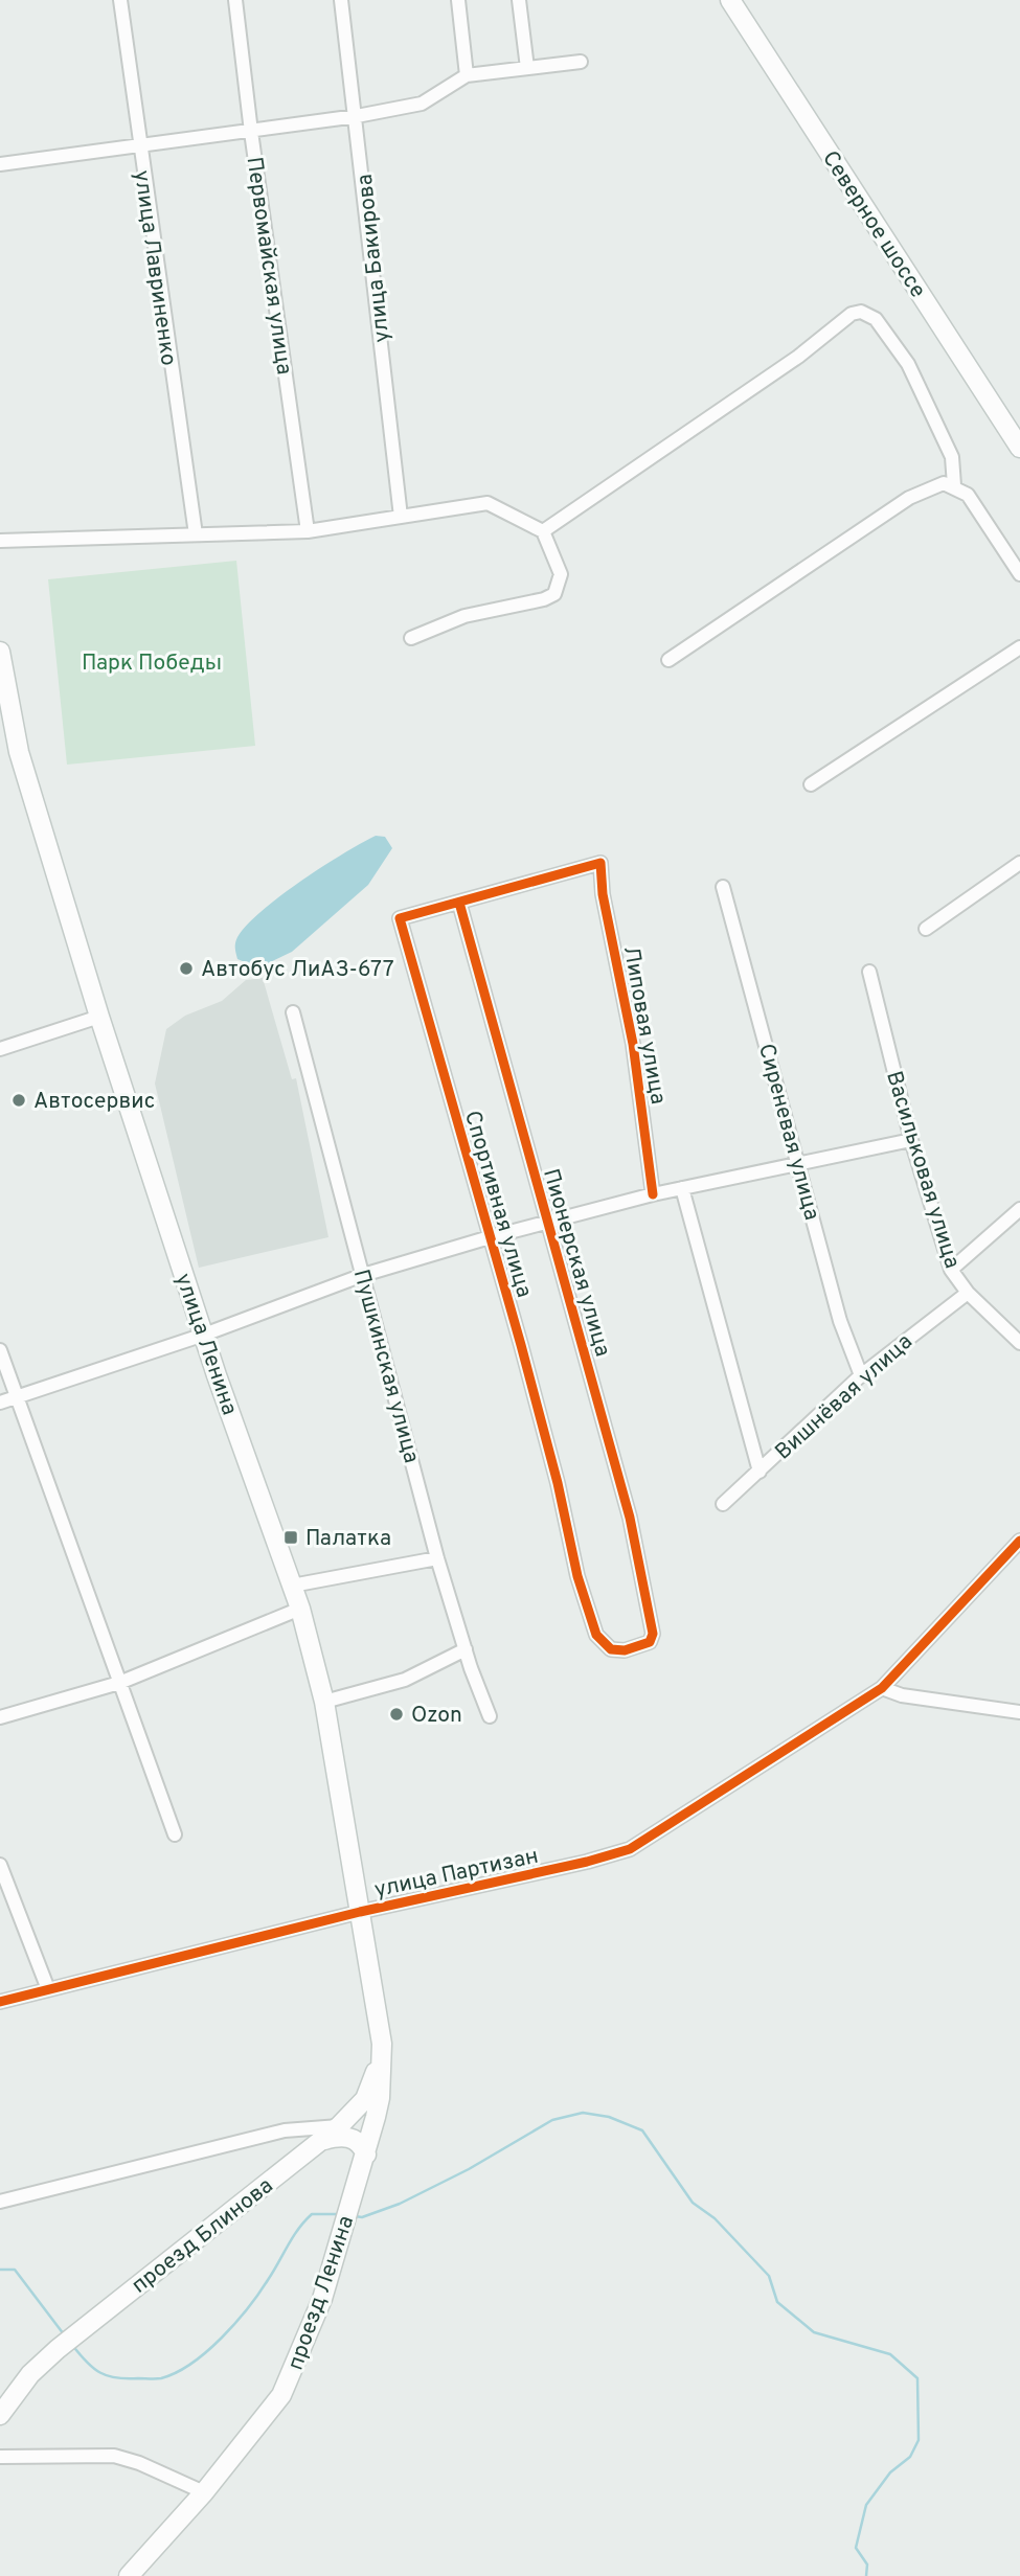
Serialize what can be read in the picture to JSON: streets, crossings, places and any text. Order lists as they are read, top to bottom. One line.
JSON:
{"streets":{"main road":["Северное шоссе","улица Ленина","проезд Блинова","проезд Ленина"],"street":["улица Бакирова","Первомайская улица","улица Лавриненко","Липовая улица","Сиреневая улица","Васильковая улица","Спортивная улица","Пионерская улица","Пушкинская улица","Вишнёвая улица","улица Партизан"]},"crossings":[["Липовая улица","Спортивная улица"],["Сиреневая улица","Вишнёвая улица"],["Васильковая улица","Вишнёвая улица"],["Спортивная улица","Пионерская улица"],["улица Ленина","улица Партизан"],["улица Ленина","проезд Блинова"],["улица Ленина","проезд Ленина"],["проезд Блинова","проезд Ленина"]],"parks":["Парк Победы"],"places":{"other":["Автобус ЛиАЗ-677","Автосервис","Ozon"],"transit":["Палатка"]}}
